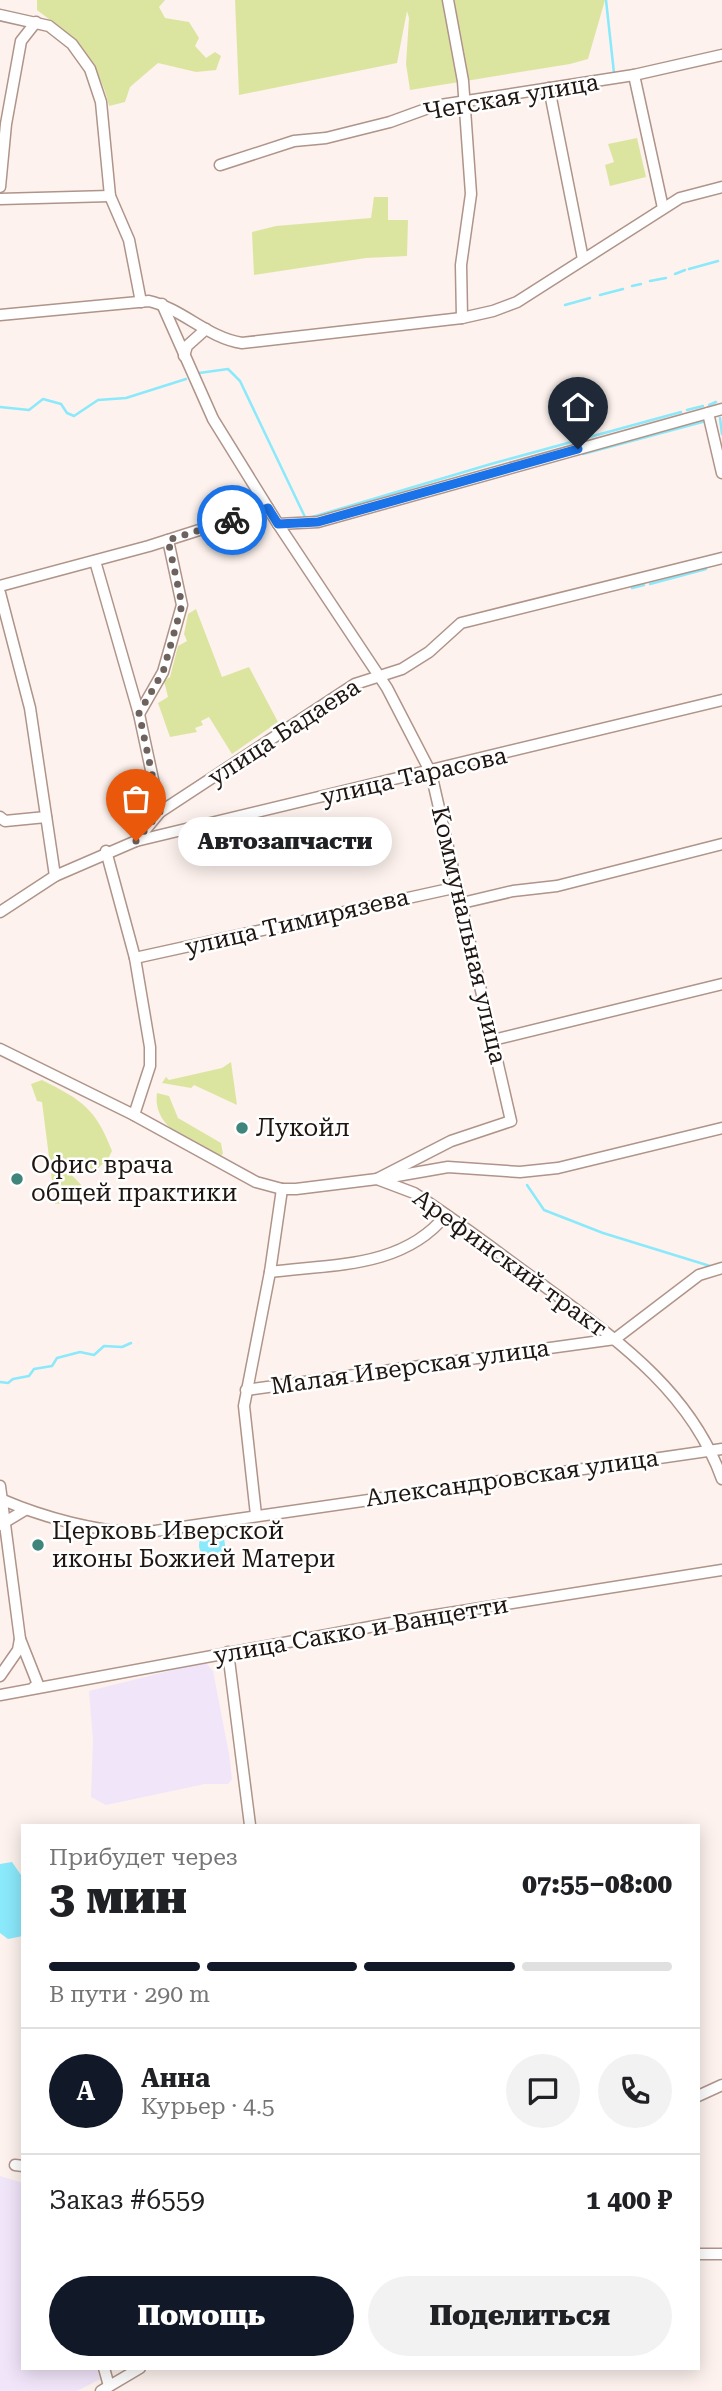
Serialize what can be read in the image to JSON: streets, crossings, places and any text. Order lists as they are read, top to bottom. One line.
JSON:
{"streets":{"street":["Чегская улица","улица Бадаева","улица Тарасова","улица Тимирязева","Коммунальная улица","Арефинский тракт","Малая Иверская улица","Александровская улица","улица Сакко и Ванцетти"]},"crossings":[["улица Бадаева","улица Тарасова"],["улица Бадаева","Коммунальная улица"],["улица Тарасова","Коммунальная улица"],["улица Тимирязева","Коммунальная улица"],["Коммунальная улица","Арефинский тракт"],["Арефинский тракт","Малая Иверская улица"],["Арефинский тракт","Александровская улица"]],"places":["Автозапчасти","Лукойл","Офис врача общей практики","Церковь Иверской иконы Божией Матери"],"page":{"bubble":"Автозапчасти","heading":["3 мин","Прибудет через","07:55–08:00"],"panel":["Анна","Курьер · 4.5","Заказ #6559","1 400 ₽"],"bar":"В пути · 290 m","round":"А","buttons":["Помощь","Поделиться"]}}
